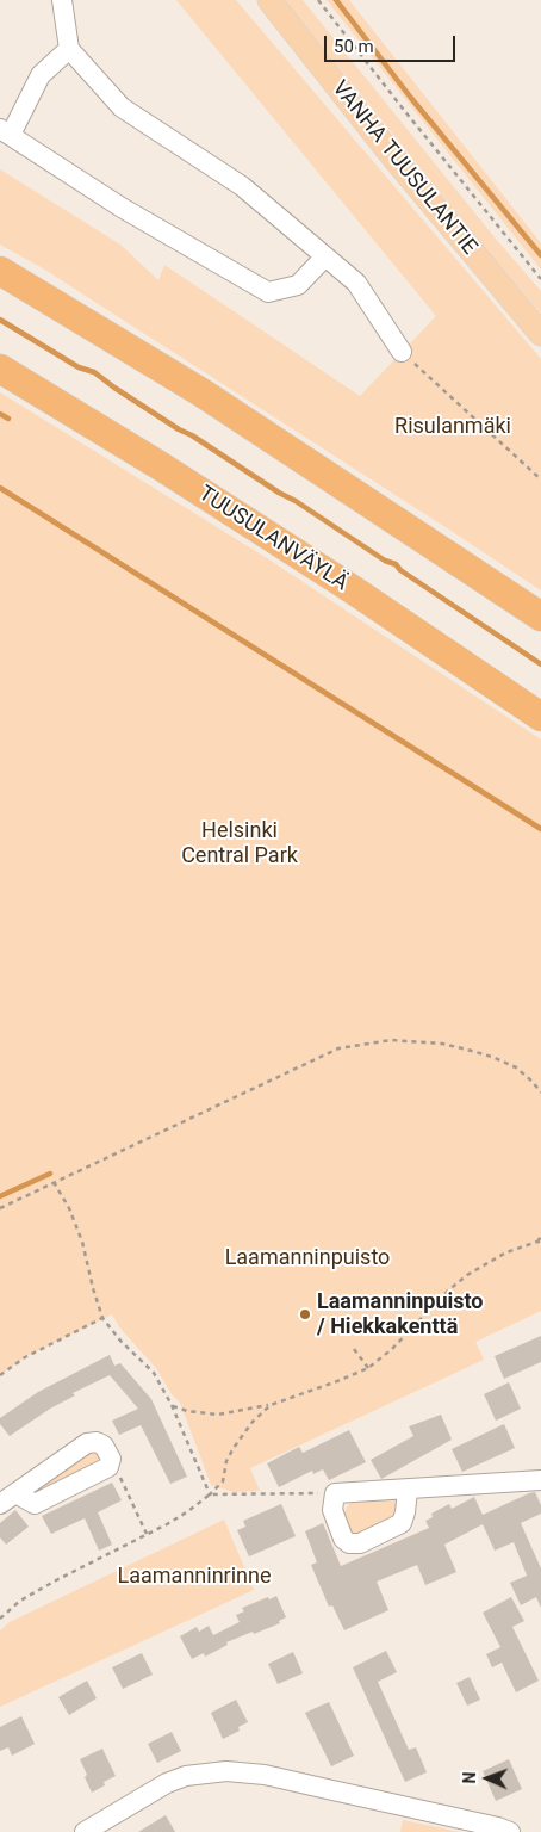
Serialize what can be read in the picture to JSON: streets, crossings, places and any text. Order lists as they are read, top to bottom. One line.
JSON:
{"streets":{"highway":["TUUSULANVÄYLÄ"],"main road":["VANHA TUUSULANTIE"]},"parks":["Risulanmäki","Helsinki Central Park","Laamanninpuisto","Laamanninrinne"],"places":["Laamanninpuisto / Hiekkakenttä"],"scale_bar":"50 m","north":"left"}
